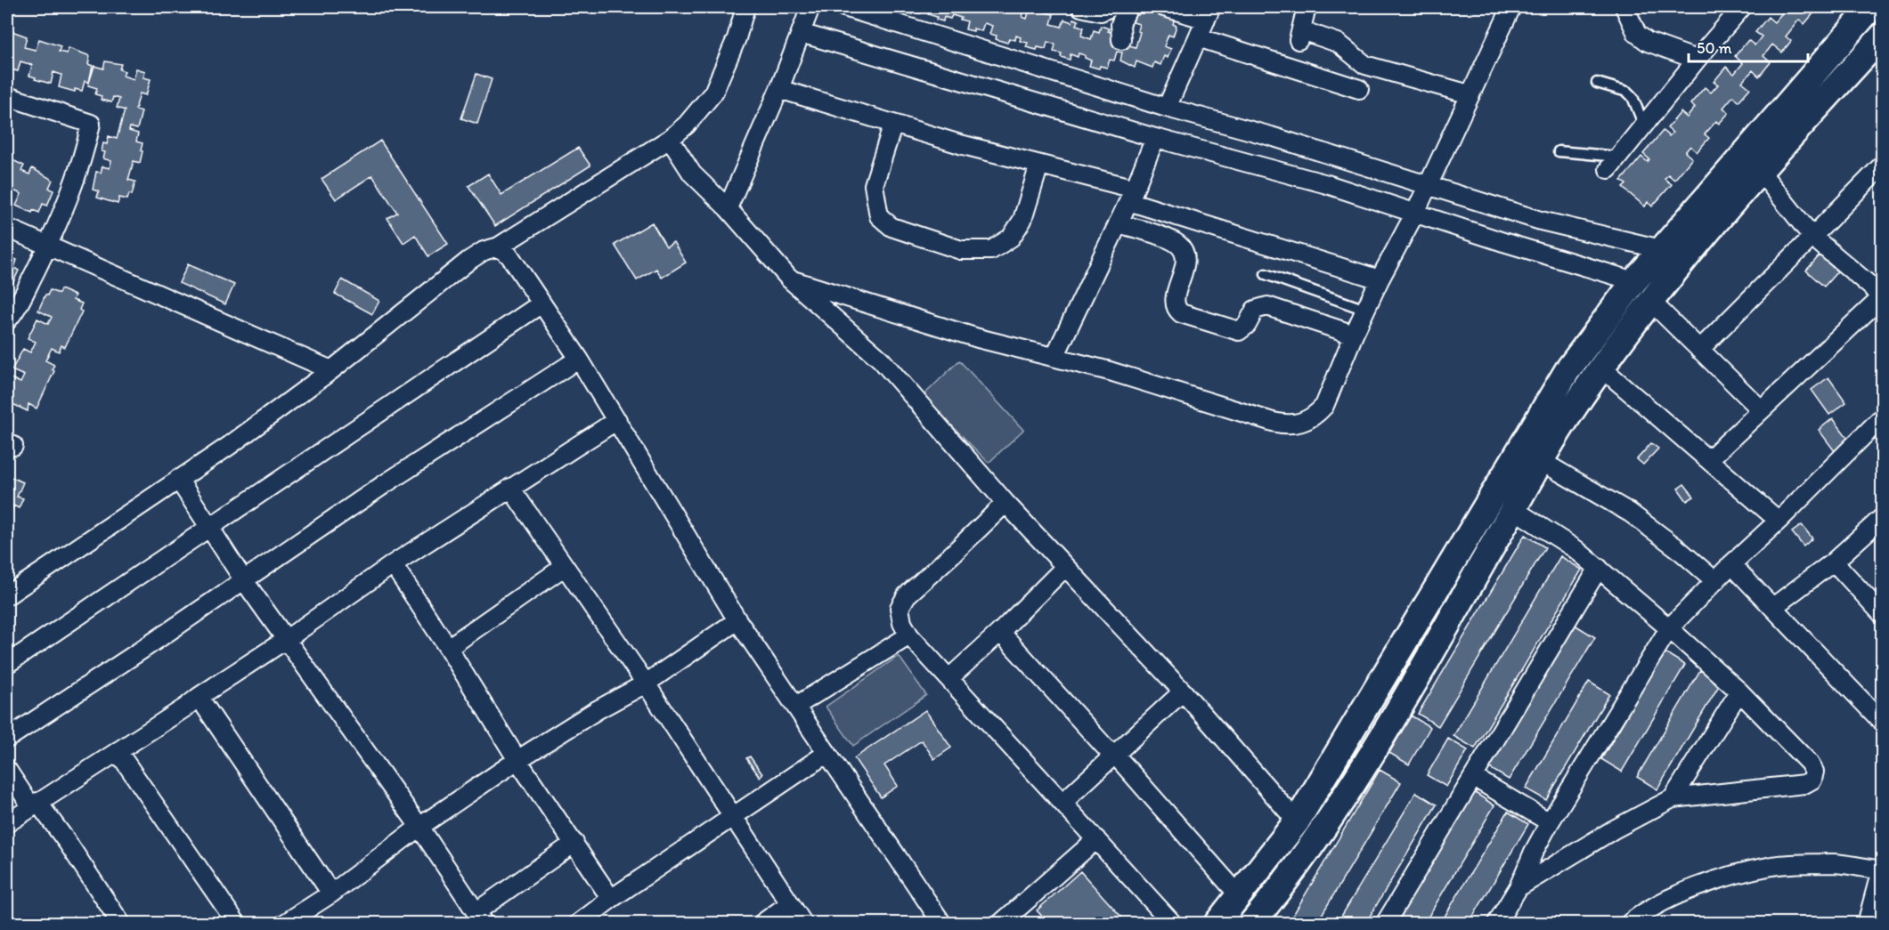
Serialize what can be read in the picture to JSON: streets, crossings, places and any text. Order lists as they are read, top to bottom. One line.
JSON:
{"scale_bar":"50 m"}
